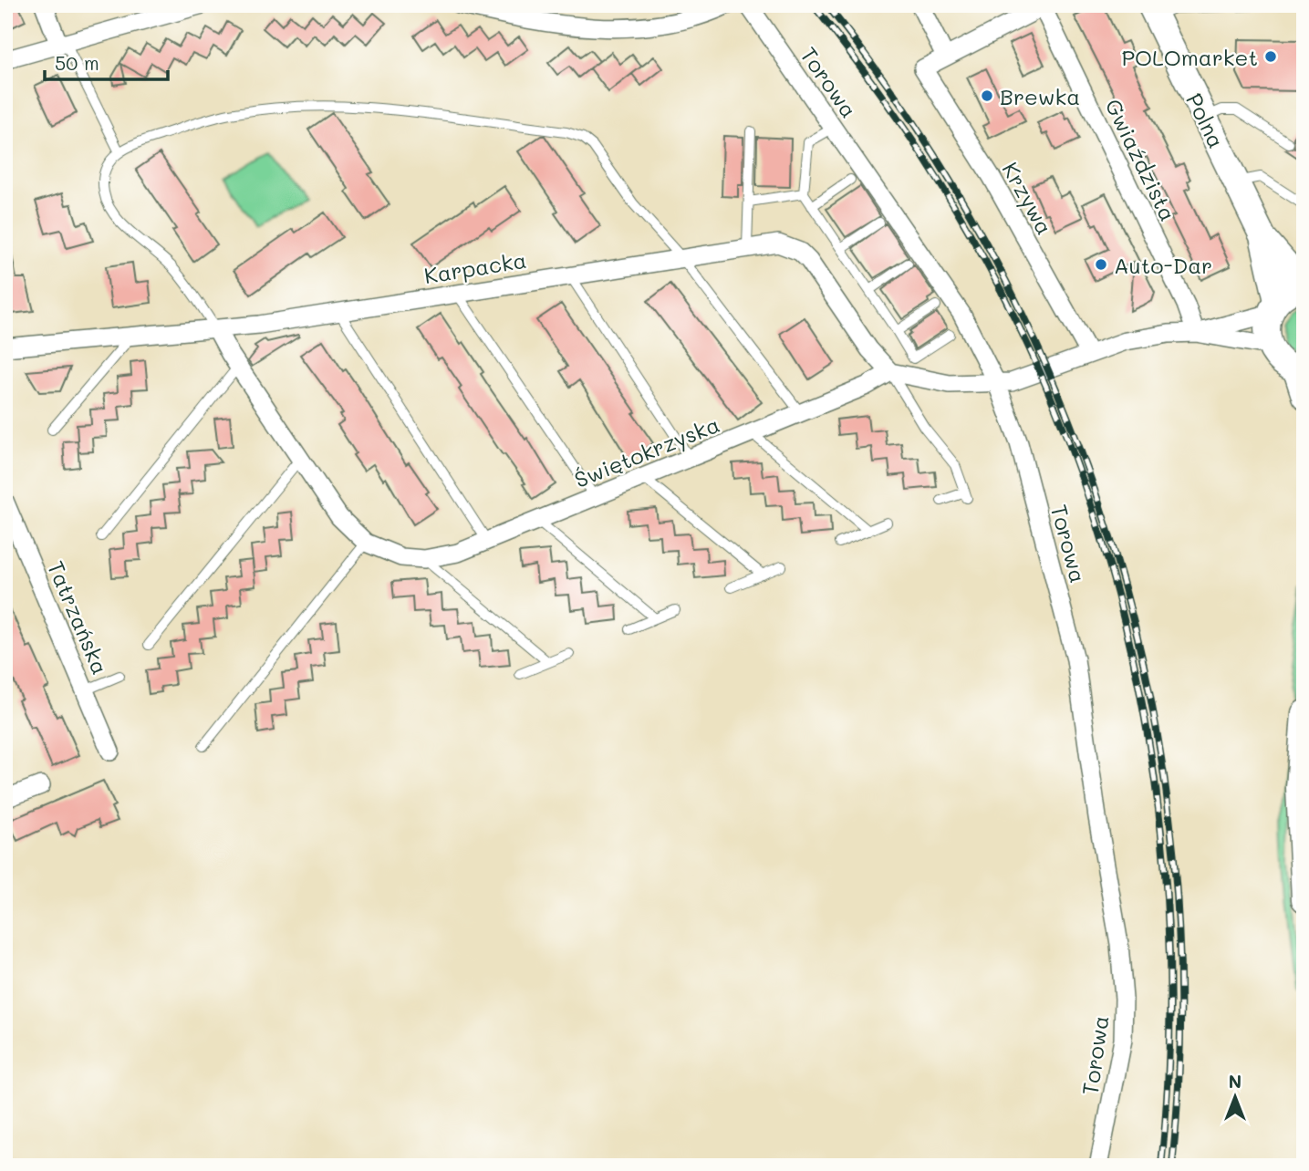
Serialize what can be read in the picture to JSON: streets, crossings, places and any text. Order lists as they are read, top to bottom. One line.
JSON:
{"streets":{"street":["Torowa","Polna","Gwiaździsta","Krzywa","Karpacka","Świętokrzyska","Tatrzańska"]},"crossings":[["Karpacka","Świętokrzyska"]],"places":["POLOmarket","Brewka","Auto-Dar"],"scale_bar":"50 m","north":"top"}
